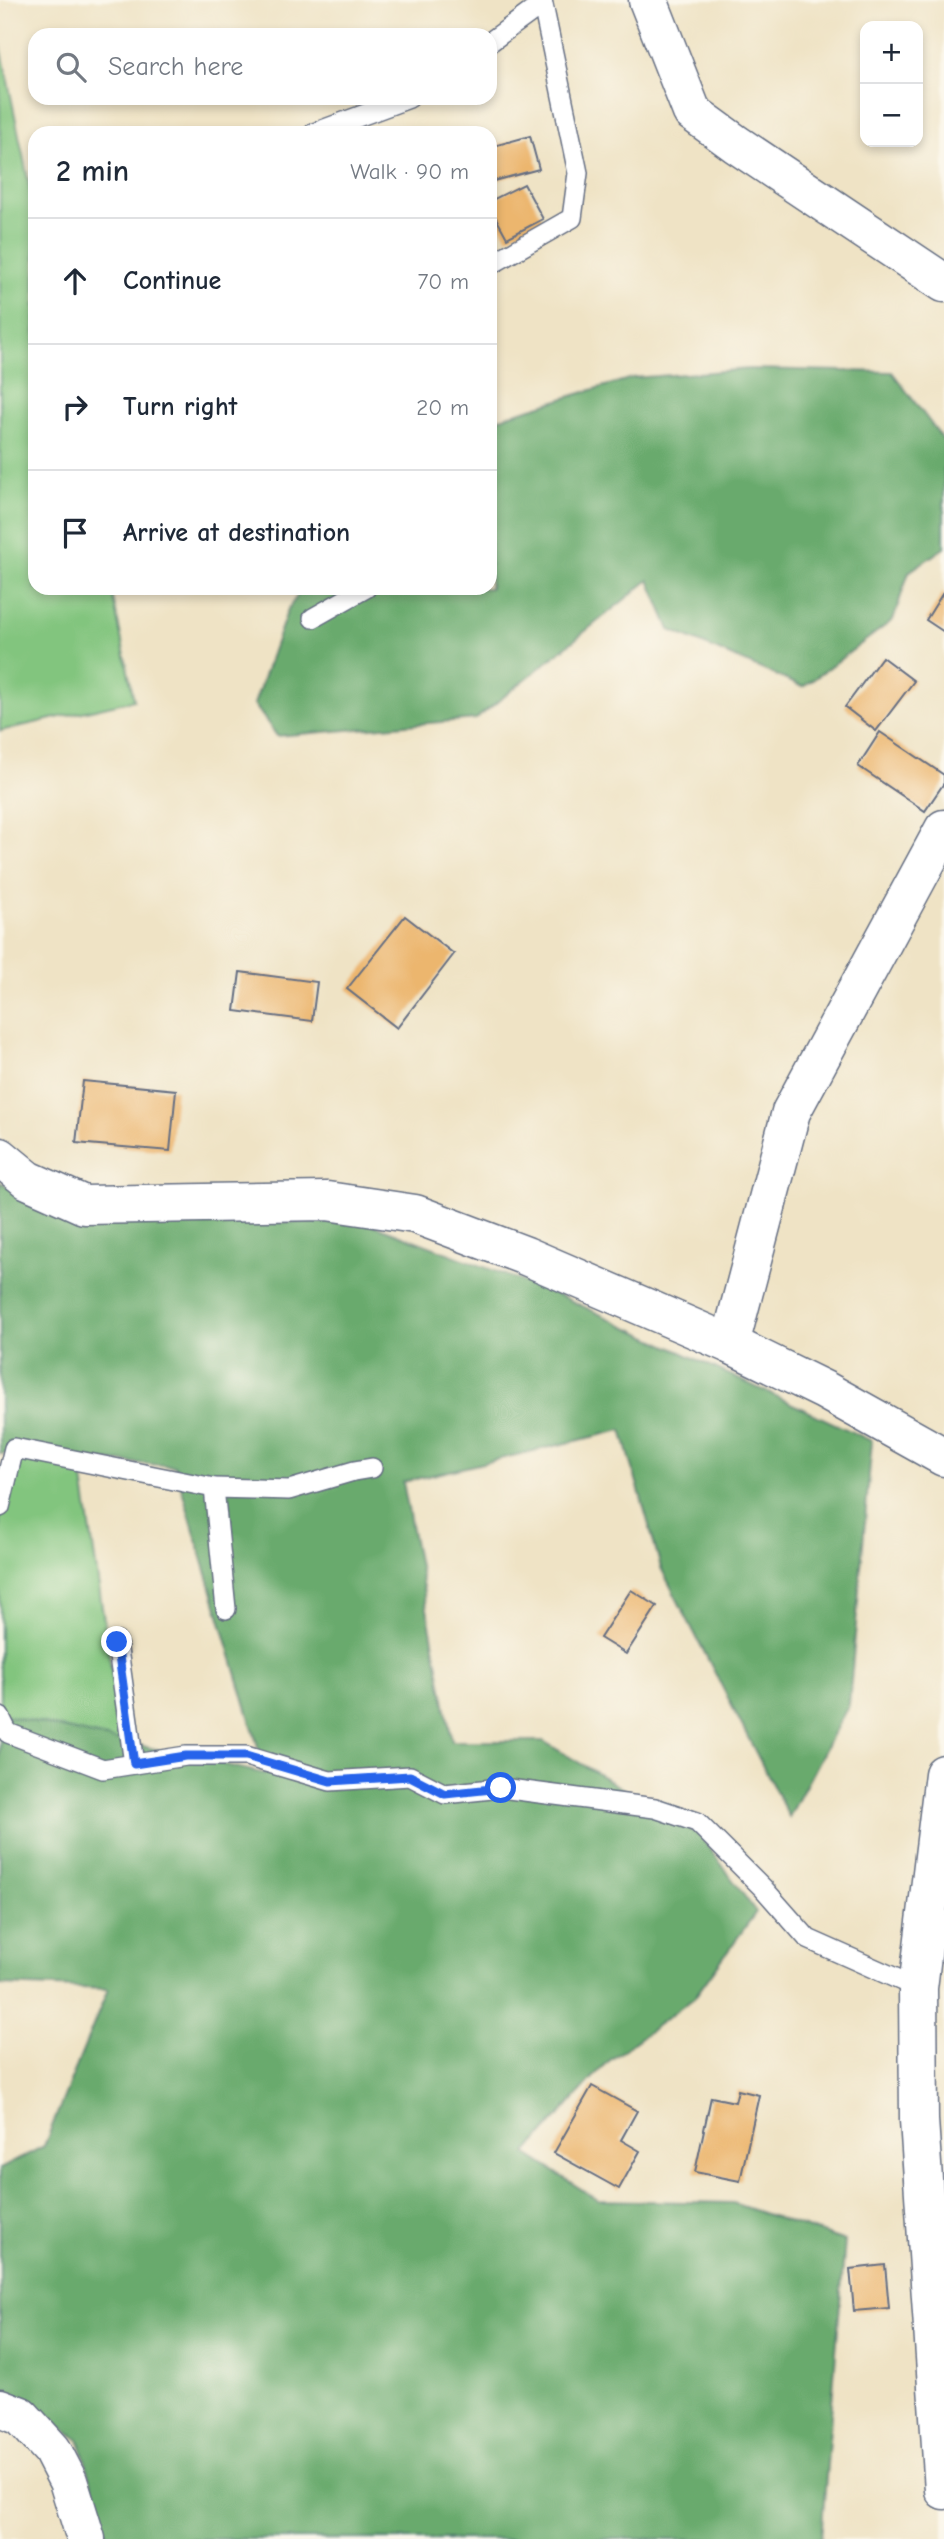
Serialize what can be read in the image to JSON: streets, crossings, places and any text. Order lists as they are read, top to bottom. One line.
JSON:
{"page":{"map_buttons":["+","−"],"search":"Search here","heading":["2 min","Walk · 90 m"],"list":[["Continue","70 m"],["Turn right","20 m"],"Arrive at destination"]}}
